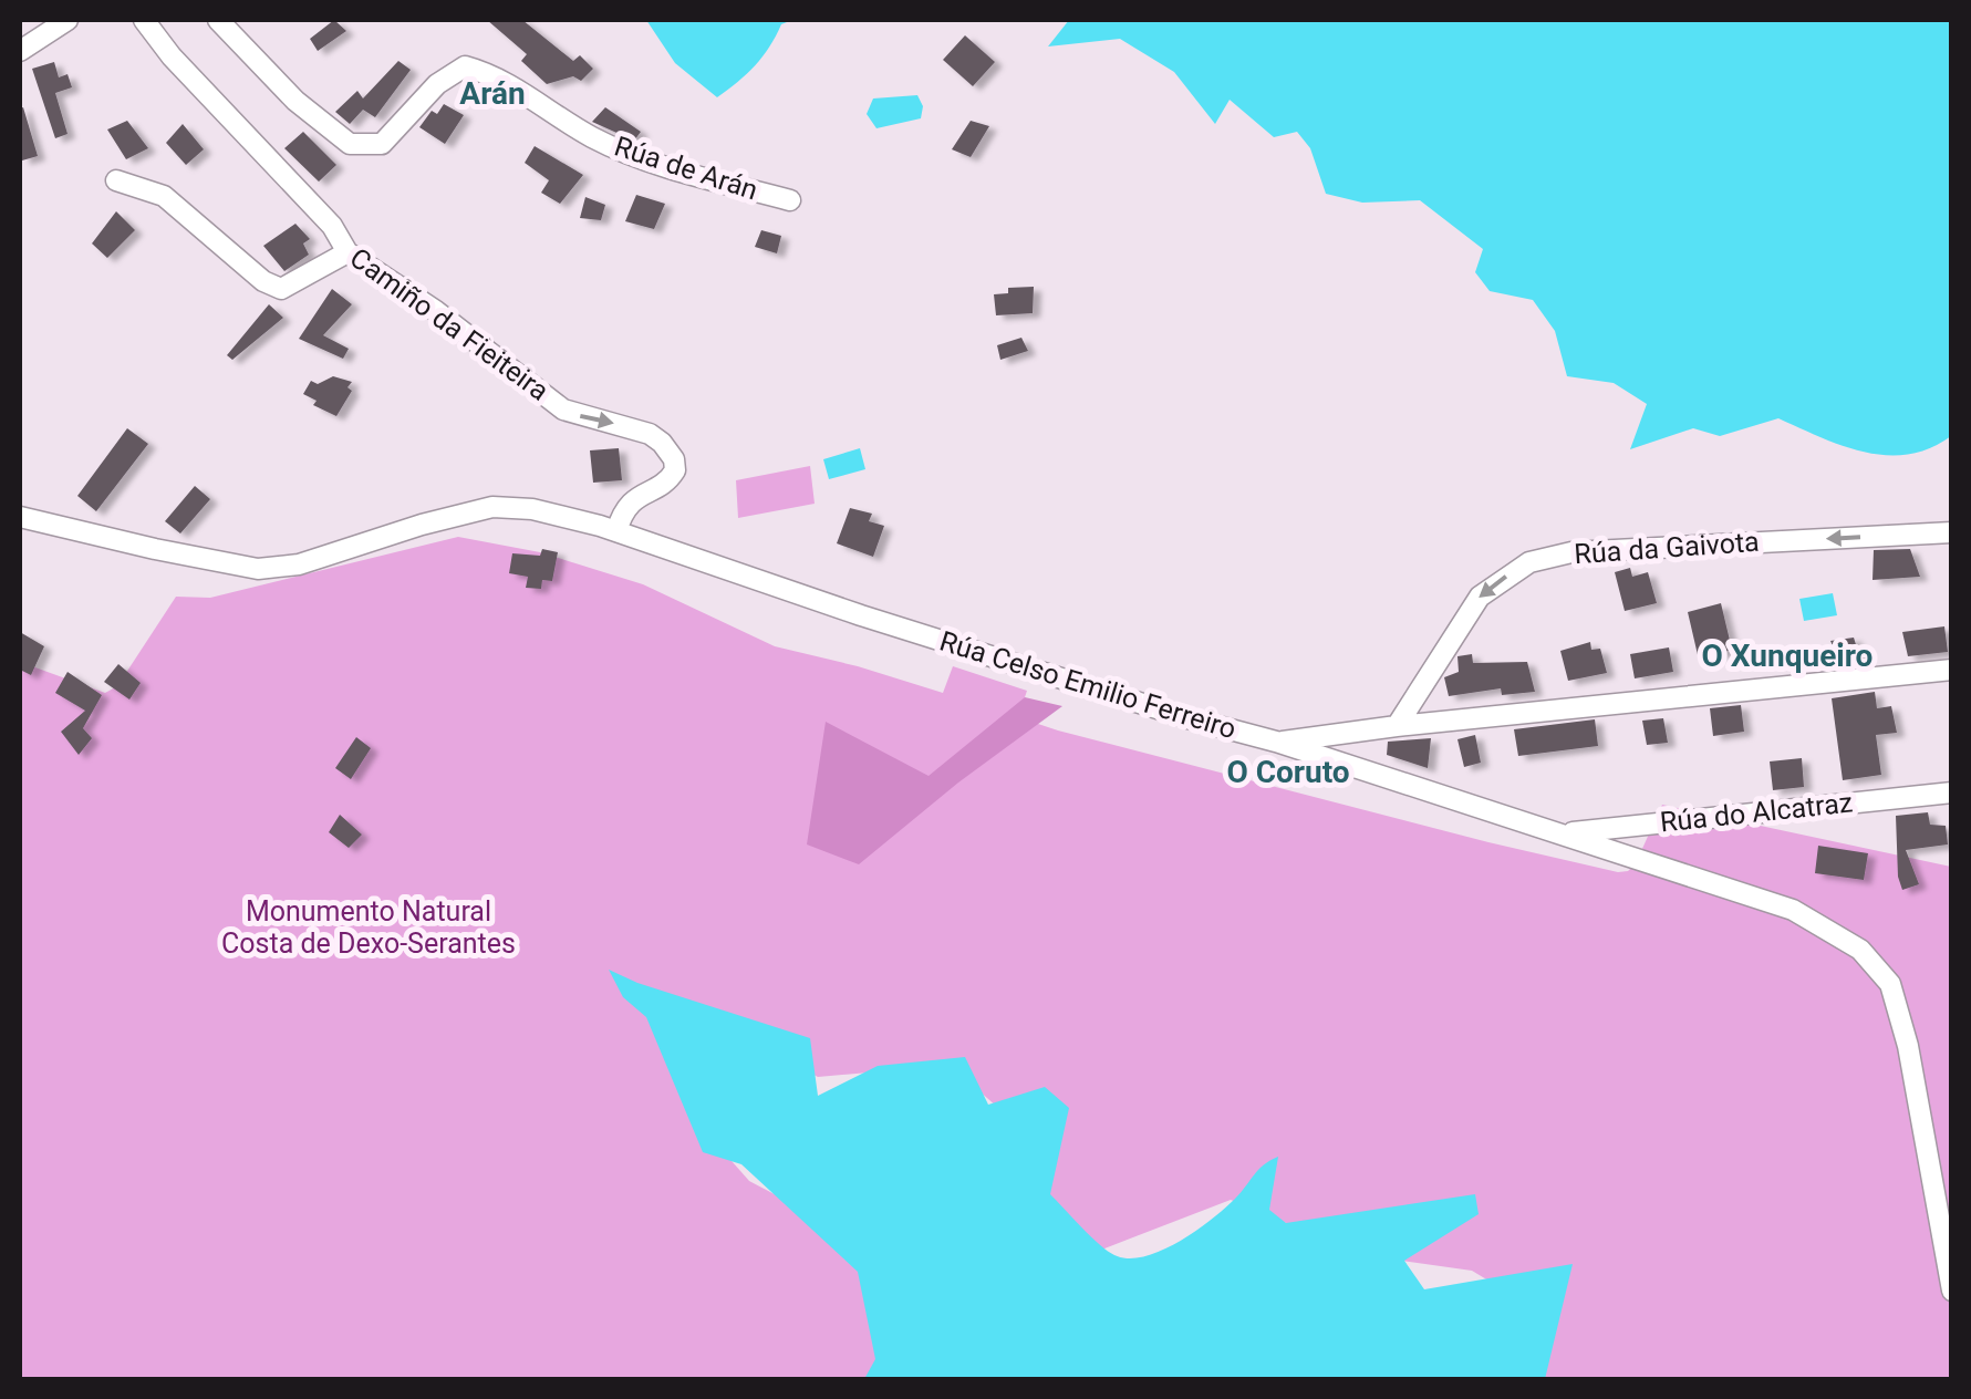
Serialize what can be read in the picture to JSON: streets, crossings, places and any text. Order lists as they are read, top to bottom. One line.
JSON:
{"streets":{"street":["Rúa de Arán","Camiño da Fieiteira","Rúa da Gaivota","Rúa Celso Emilio Ferreiro","Rúa do Alcatraz"]},"crossings":[["Camiño da Fieiteira","Rúa Celso Emilio Ferreiro"],["Rúa Celso Emilio Ferreiro","Rúa do Alcatraz"]],"districts":["Arán","O Xunqueiro","O Coruto"],"parks":["Monumento Natural Costa de Dexo-Serantes"]}
